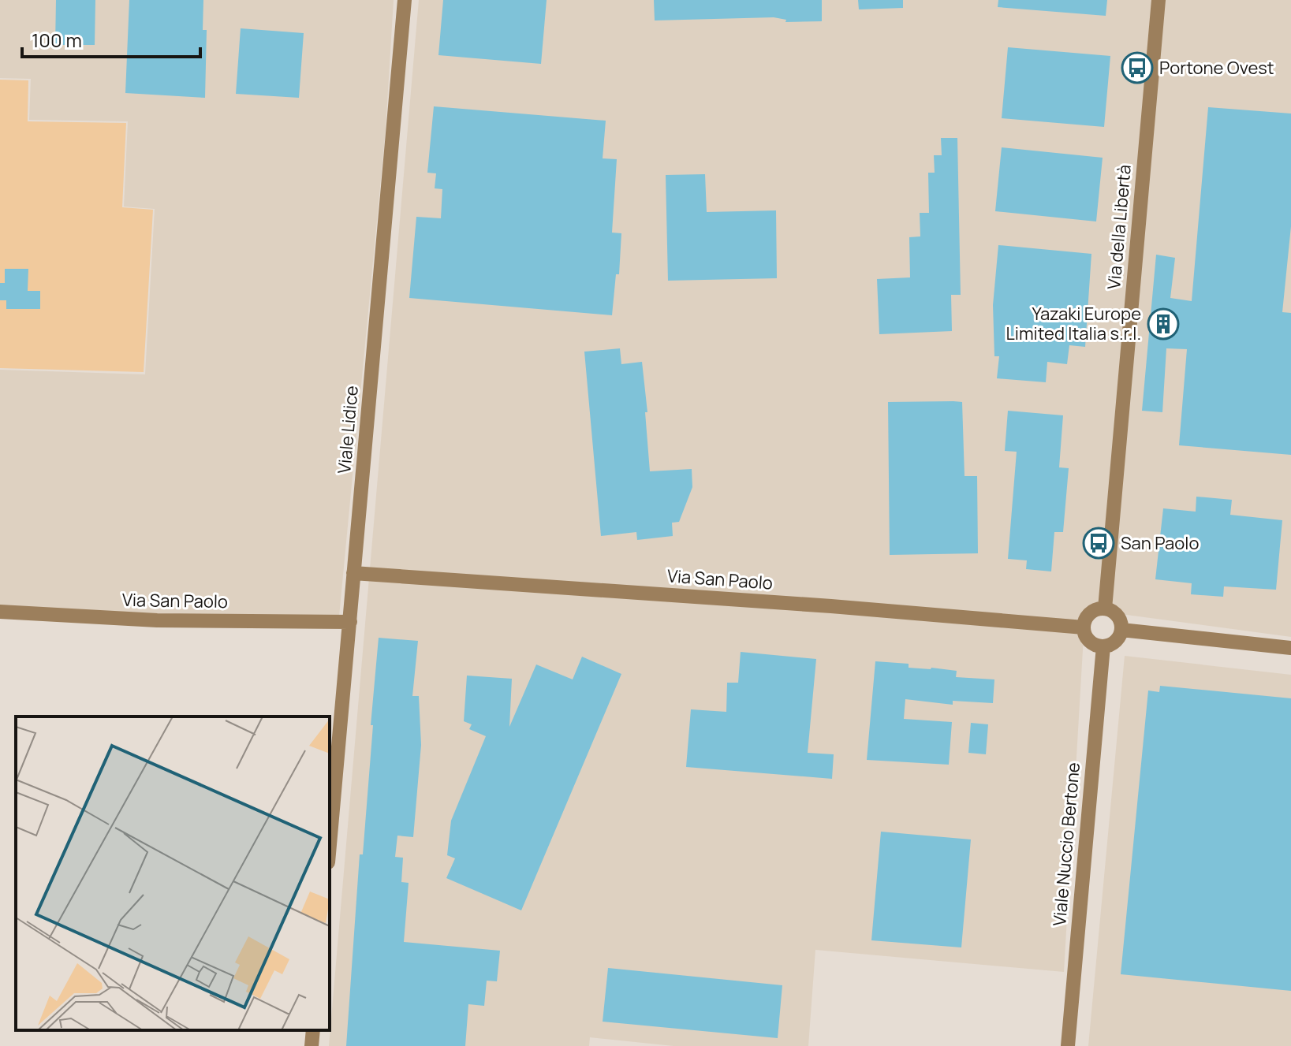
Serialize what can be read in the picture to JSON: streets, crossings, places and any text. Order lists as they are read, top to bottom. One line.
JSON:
{"streets":{"street":["Via della Libertà","Viale Lidice","Via San Paolo","Viale Nuccio Bertone"]},"crossings":[["Via della Libertà","Via San Paolo"],["Via della Libertà","Viale Nuccio Bertone"],["Viale Lidice","Via San Paolo"],["Via San Paolo","Viale Nuccio Bertone"]],"places":{"bus stop":["Portone Ovest","San Paolo"],"building":["Yazaki Europe Limited Italia s.r.l."]},"scale_bar":"100 m"}
